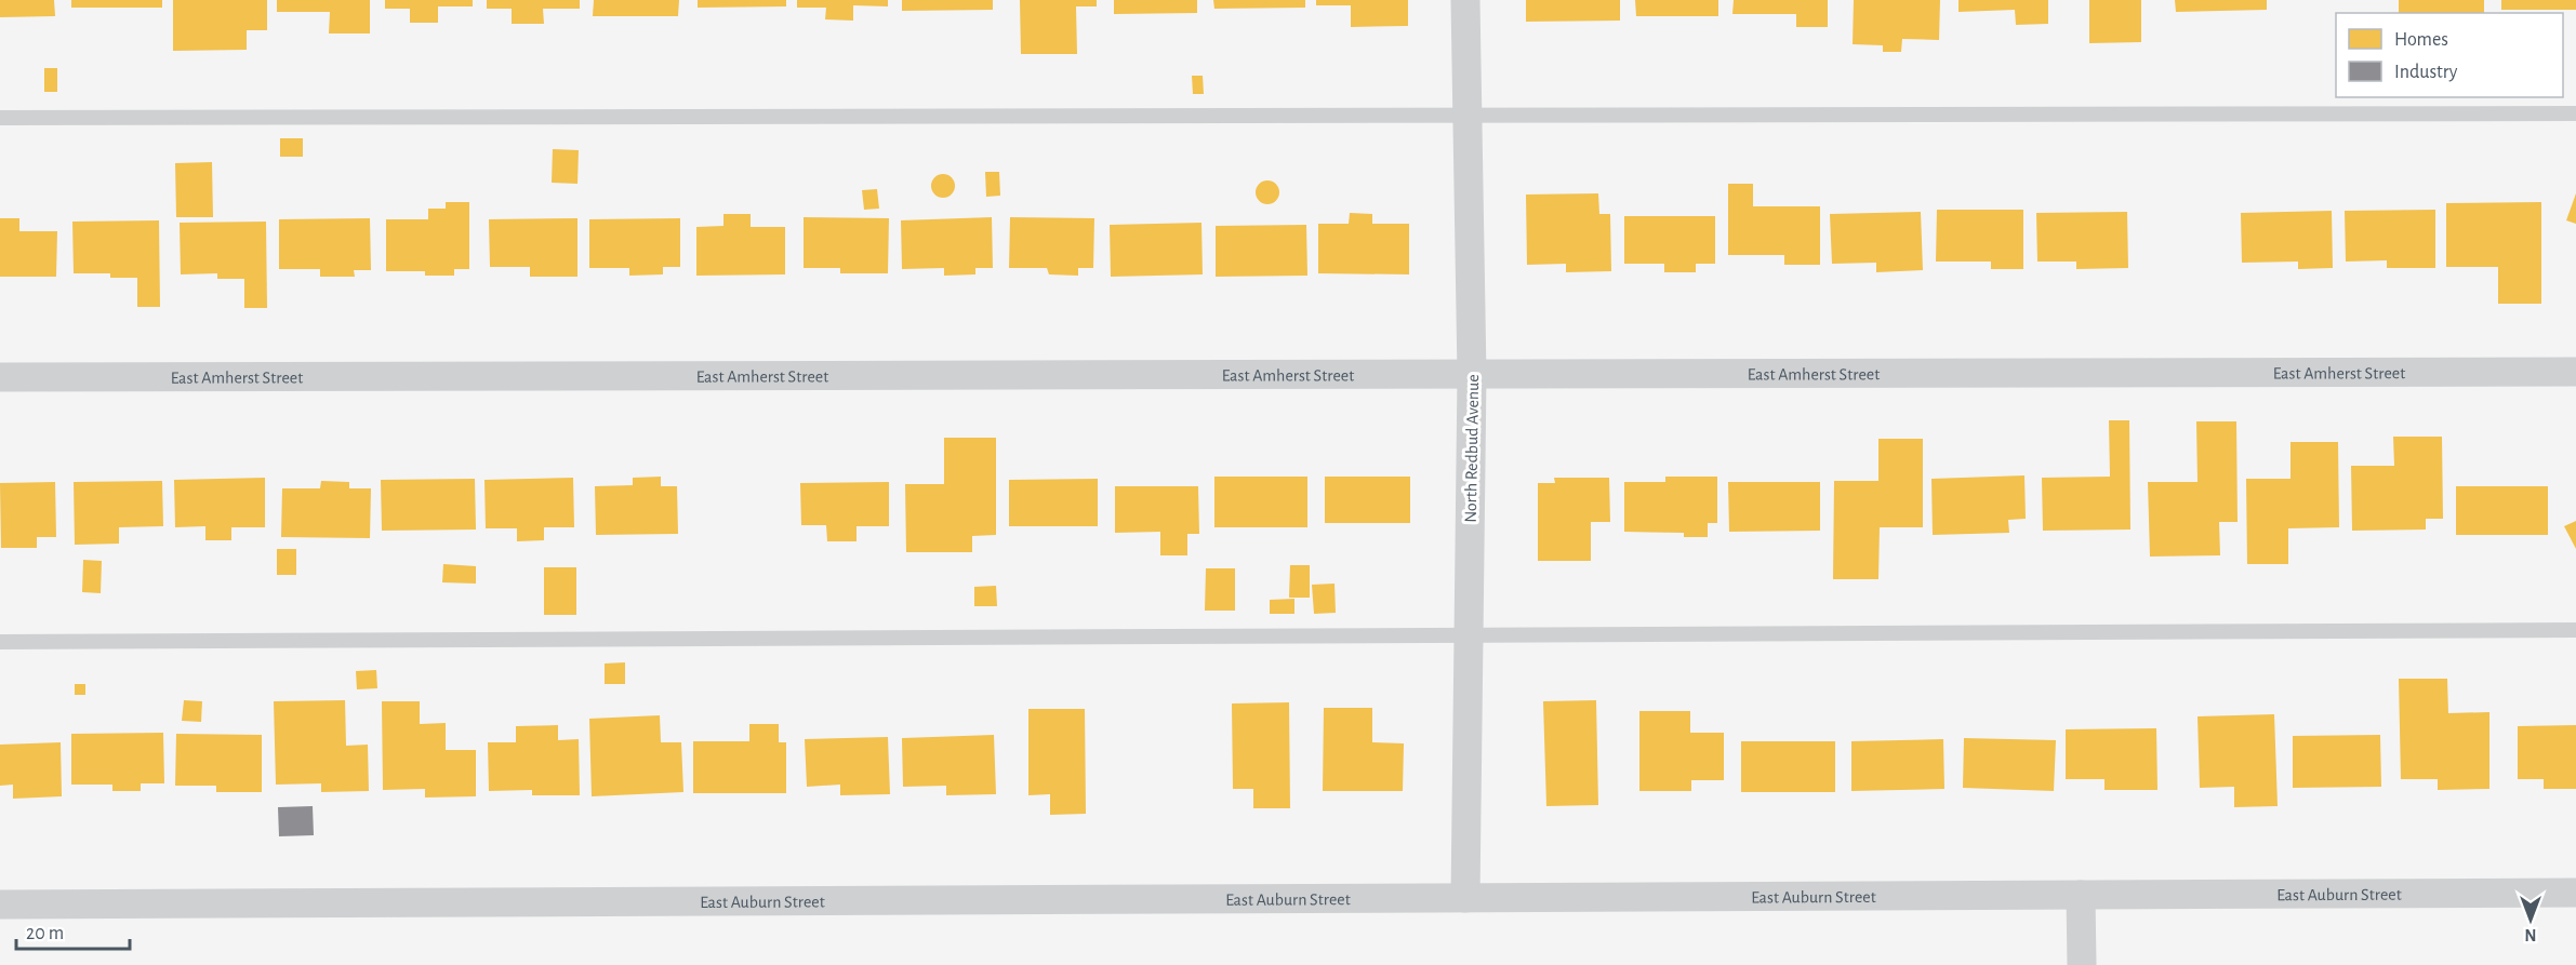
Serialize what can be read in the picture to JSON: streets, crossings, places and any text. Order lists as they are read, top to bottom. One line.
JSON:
{"streets":{"street":["East Amherst Street","North Redbud Avenue","East Auburn Street"]},"crossings":[["East Amherst Street","North Redbud Avenue"],["North Redbud Avenue","East Auburn Street"]],"legend":["Homes","Industry"],"scale_bar":"20 m","north":"bottom"}
